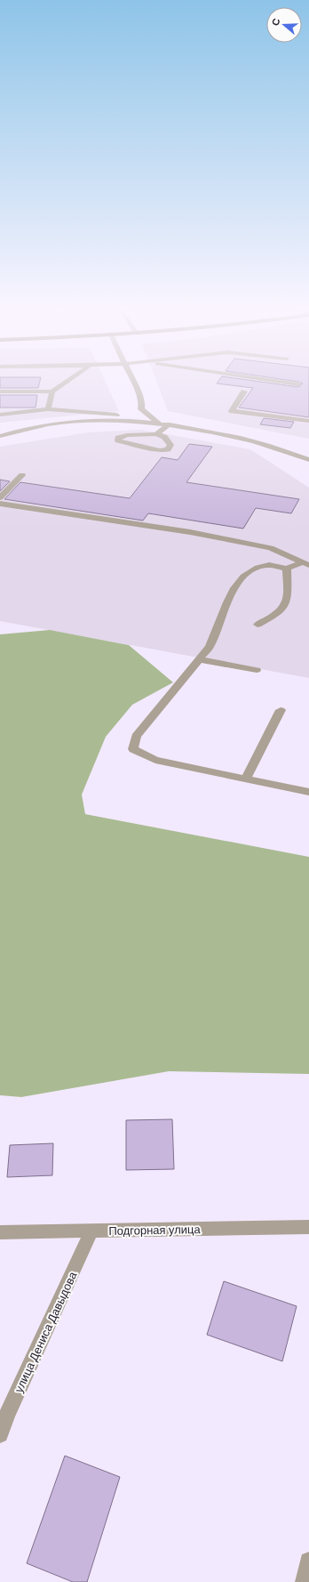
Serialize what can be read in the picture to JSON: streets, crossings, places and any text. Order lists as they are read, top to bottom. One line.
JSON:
{"streets":{"street":["Подгорная улица","улица Дениса Давыдова"]},"crossings":[["Подгорная улица","улица Дениса Давыдова"]],"north":"left"}
